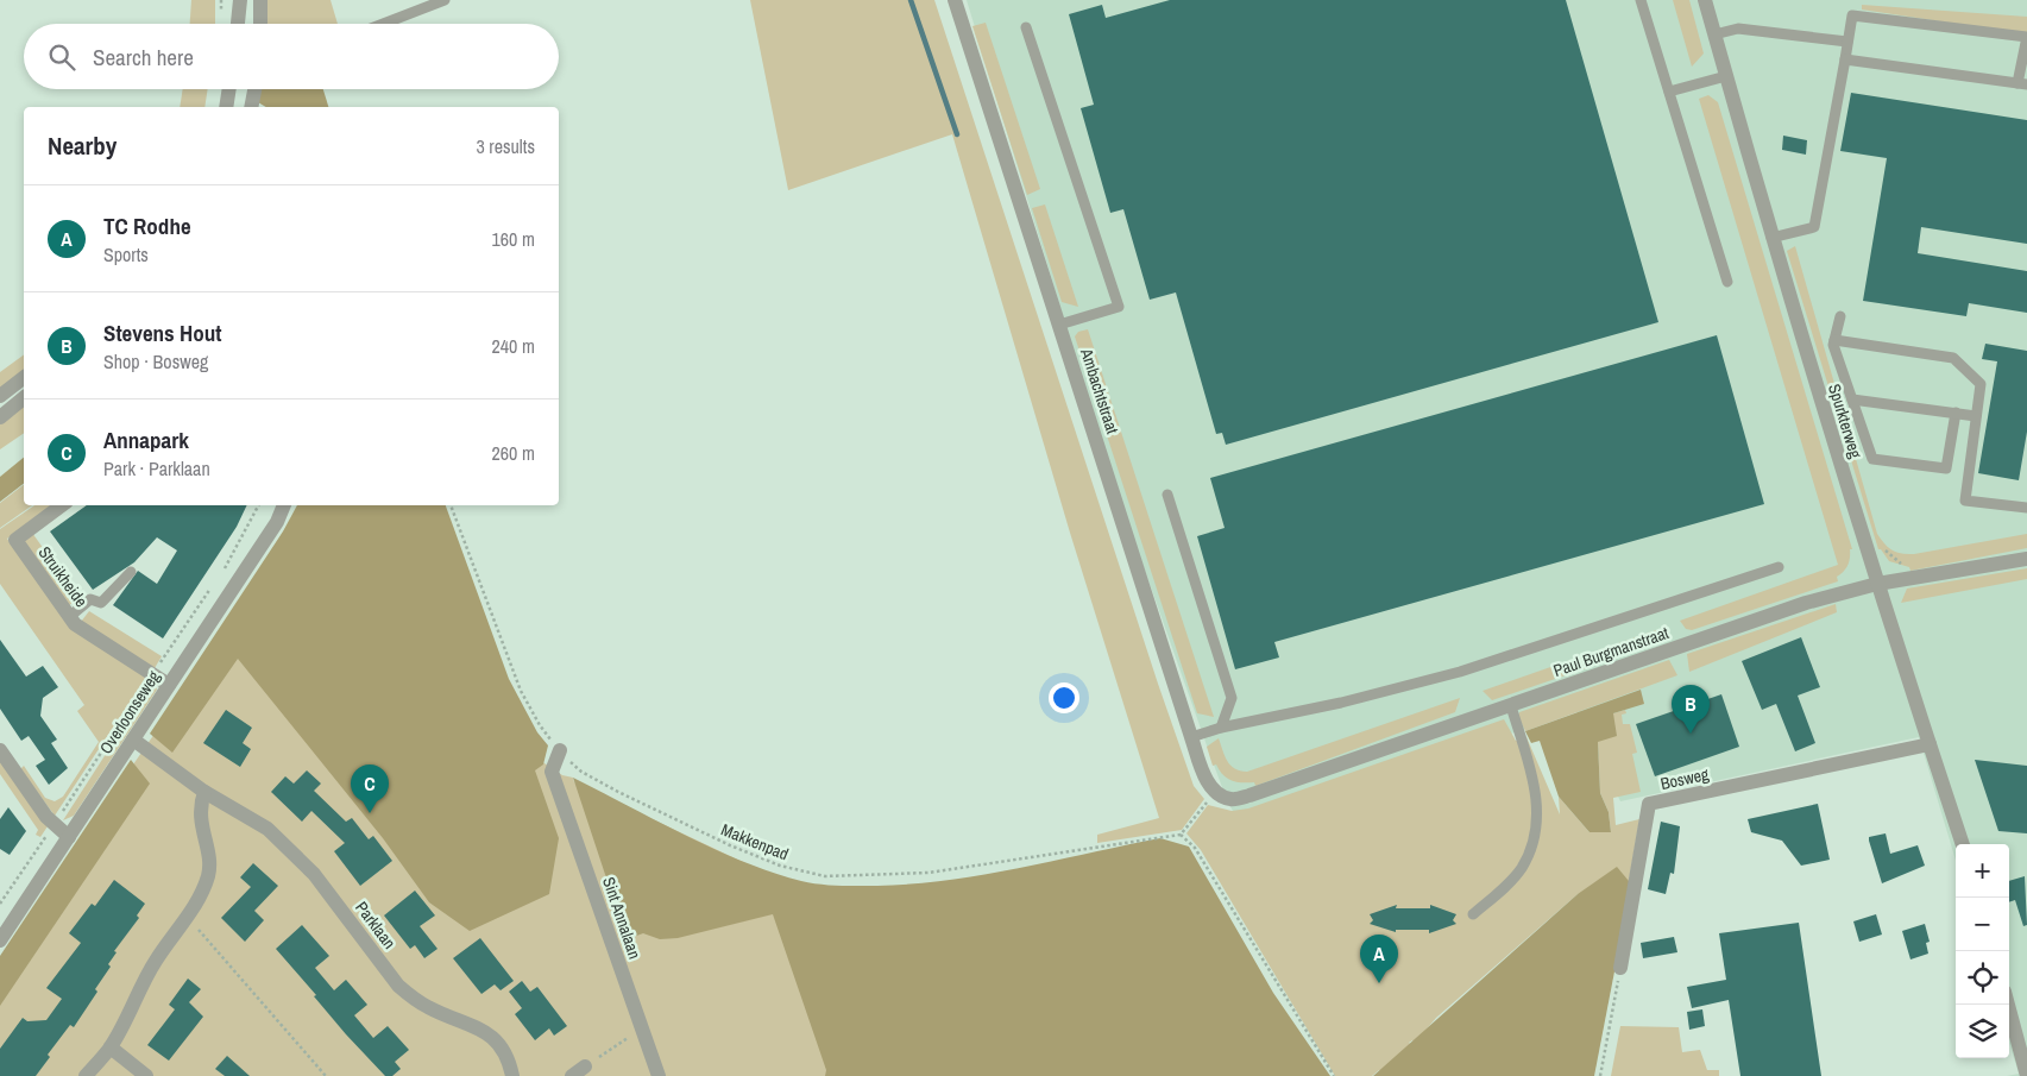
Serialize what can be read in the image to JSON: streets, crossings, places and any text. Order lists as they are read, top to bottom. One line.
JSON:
{"streets":{"street":["Ambachtstraat","Spurkterweg","Struikheide","Paul Burgmanstraat","Overloonseweg","Bosweg","Sint Annalaan","Parklaan"],"path":["Makkenpad"]},"crossings":[["Ambachtstraat","Paul Burgmanstraat"],["Spurkterweg","Paul Burgmanstraat"],["Spurkterweg","Bosweg"],["Struikheide","Overloonseweg"],["Overloonseweg","Parklaan"],["Makkenpad","Sint Annalaan"]],"page":{"search":"Search here","heading":["Nearby","3 results"],"list":[{"mark":"A","name":"TC Rodhe","note":"Sports","value":"160 m"},{"mark":"B","name":"Stevens Hout","note":"Shop · Bosweg","value":"240 m"},{"mark":"C","name":"Annapark","note":"Park · Parklaan","value":"260 m"}],"pins":["B","C","A"],"map_buttons":["+","−"]}}
